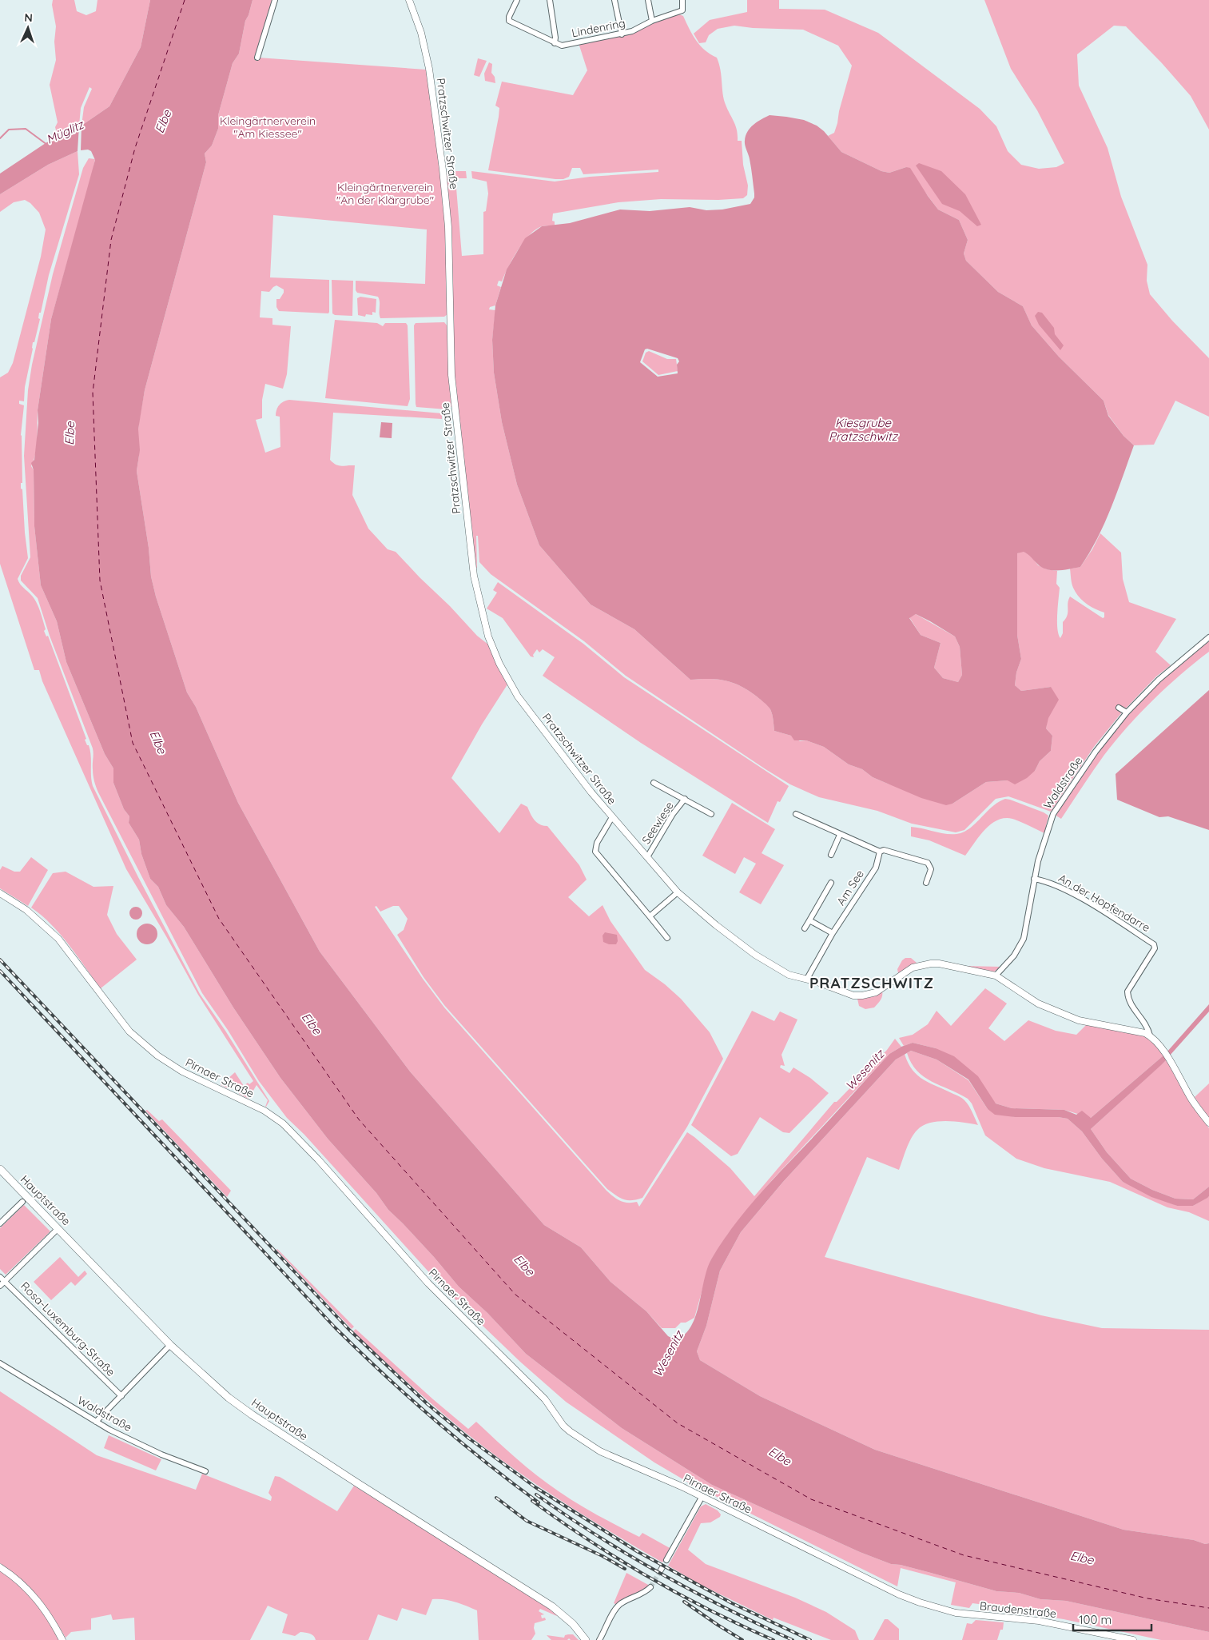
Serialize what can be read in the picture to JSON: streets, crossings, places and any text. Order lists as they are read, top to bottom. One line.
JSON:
{"streets":{"main road":["Hauptstraße"],"street":["Lindenring","Pratzschwitzer Straße","Waldstraße","Seewiese","Am See","An der Hopfendarre","Pirnaer Straße","Rosa-Luxemburg-Straße","Braudenstraße"]},"crossings":[["Pratzschwitzer Straße","Waldstraße"],["Pratzschwitzer Straße","Seewiese"],["Pratzschwitzer Straße","Am See"],["Pratzschwitzer Straße","An der Hopfendarre"],["Waldstraße","An der Hopfendarre"],["Pirnaer Straße","Braudenstraße"]],"districts":["PRATZSCHWITZ"],"water":["Elbe","Müglitz","Kiesgrube Pratzschwitz","Wesenitz"],"parks":["Kleingärtnerverein \"Am Kiessee\"","Kleingärtnerverein \"An der Klärgrube\""],"scale_bar":"100 m","north":"top"}
